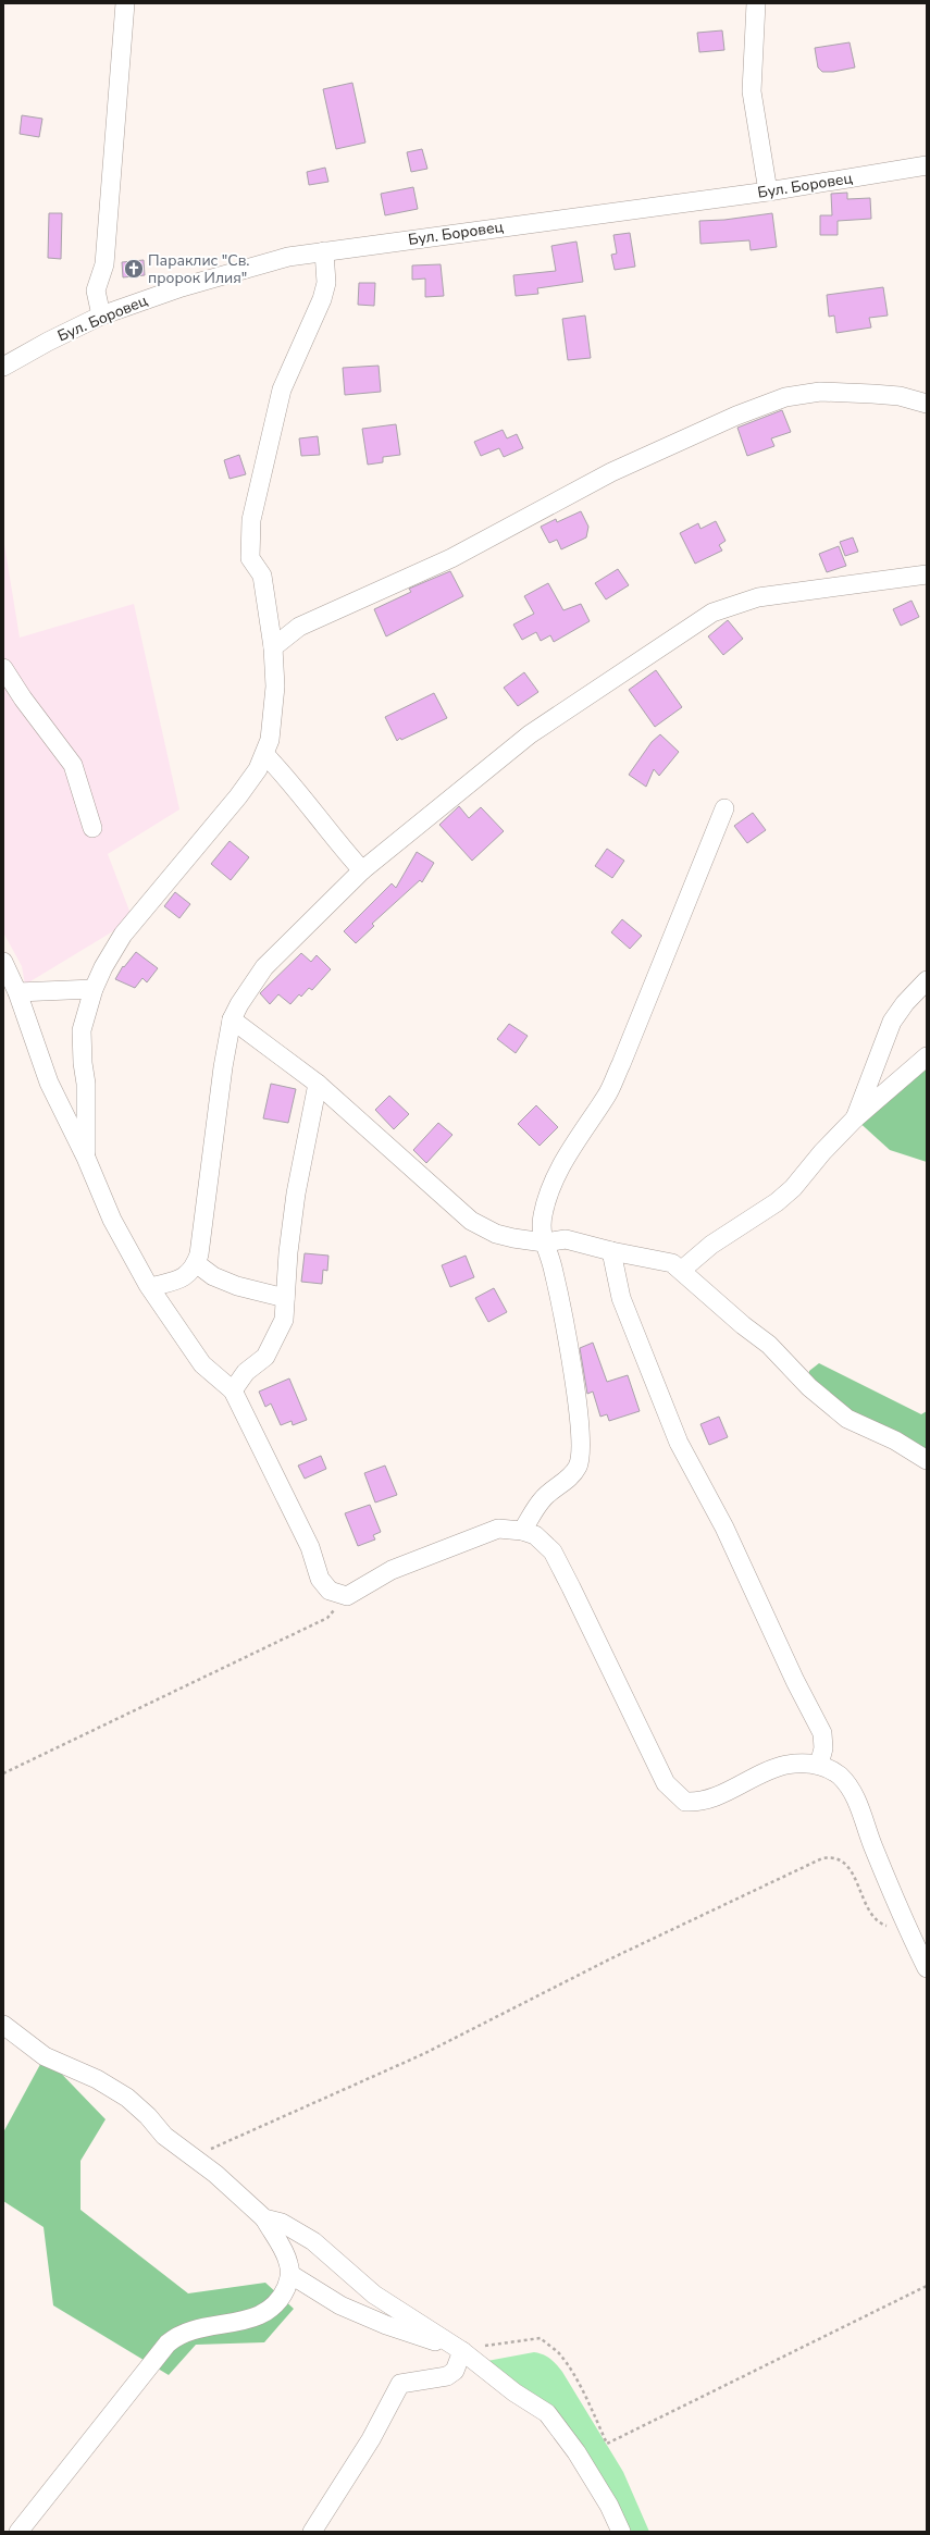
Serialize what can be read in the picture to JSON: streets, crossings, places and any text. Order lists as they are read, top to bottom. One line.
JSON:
{"streets":{"street":["Бул. Боровец"]},"places":{"church":["Параклис \"Св. пророк Илия\""]}}
